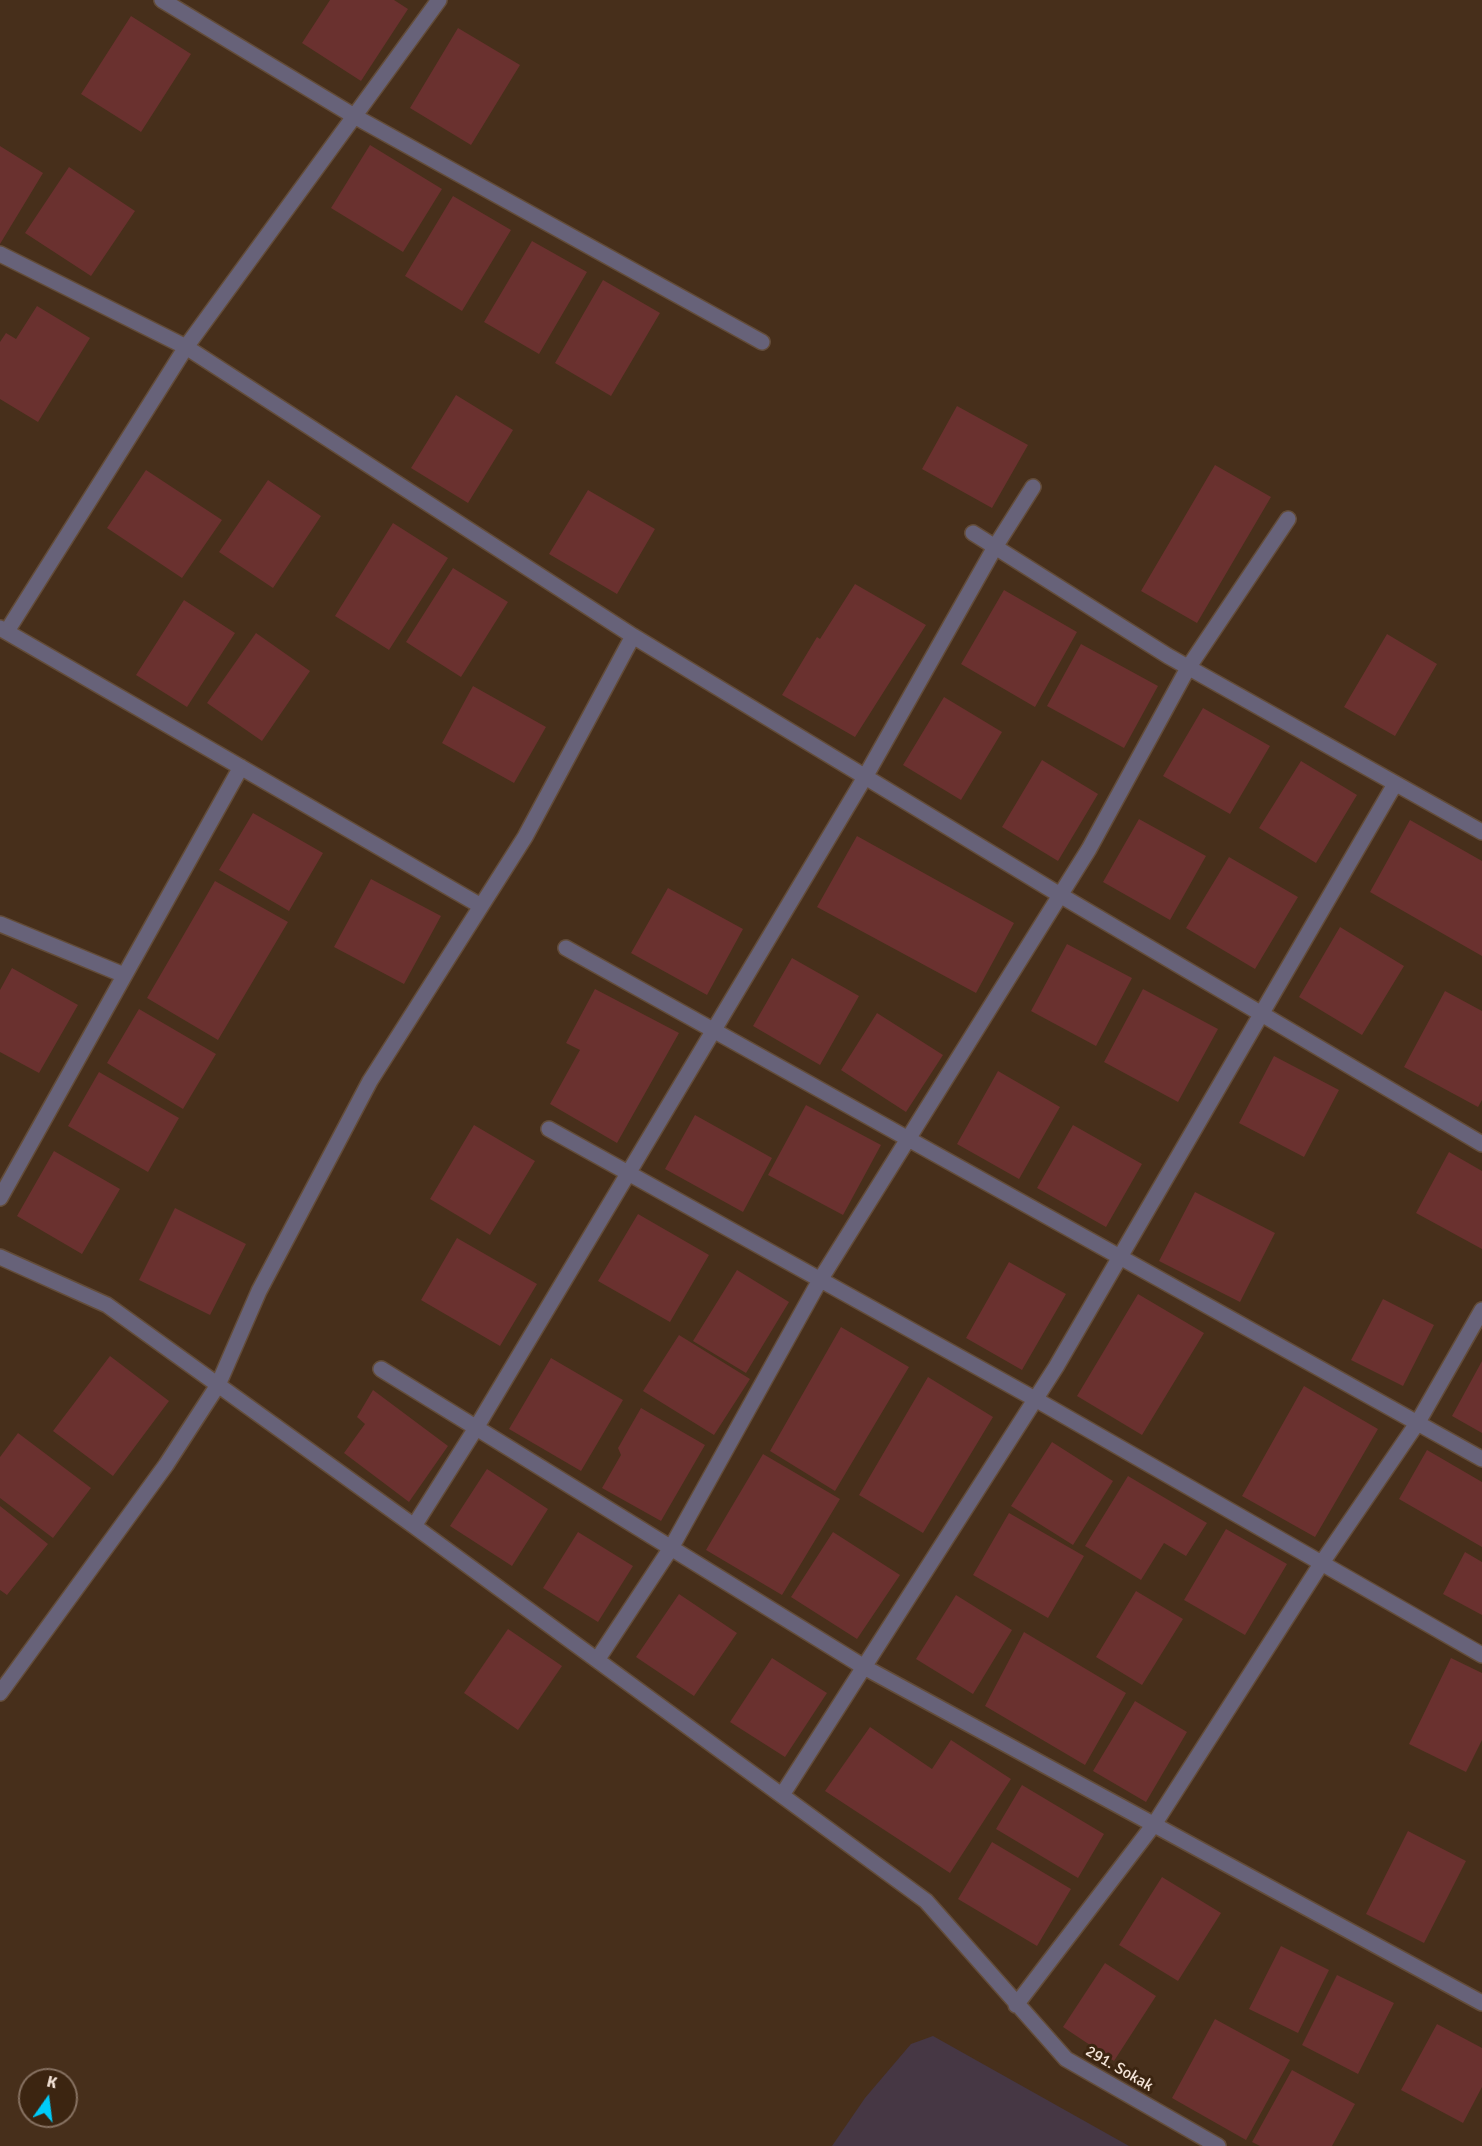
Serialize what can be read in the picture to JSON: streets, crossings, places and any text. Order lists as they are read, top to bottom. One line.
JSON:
{"streets":{"street":["291. Sokak"]},"north":"top"}
